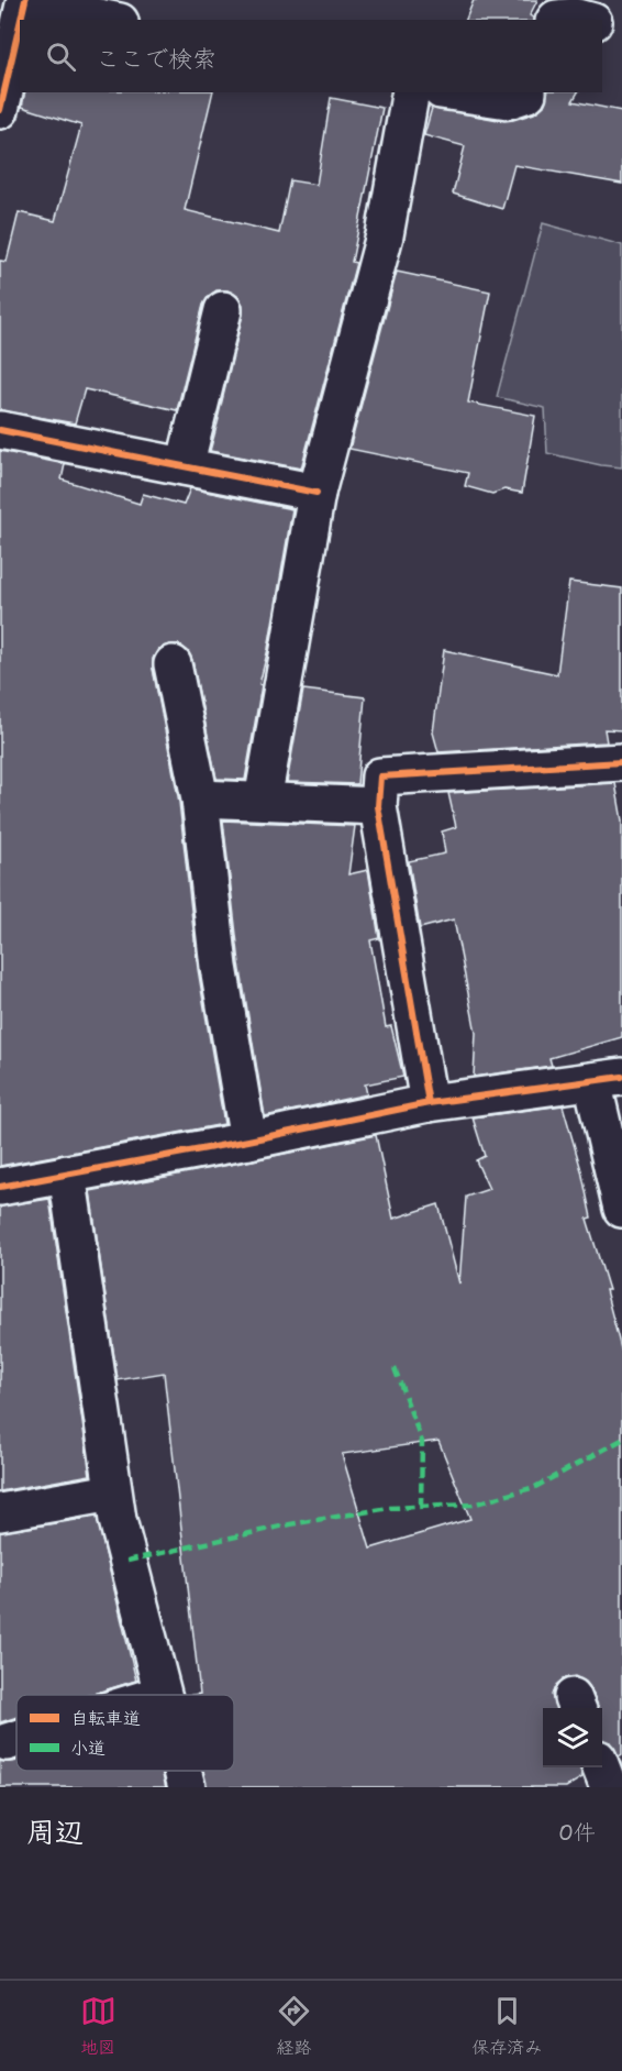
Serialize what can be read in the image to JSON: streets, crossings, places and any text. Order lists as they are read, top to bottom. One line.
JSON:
{"legend":["自転車道","小道"],"page":{"search":"ここで検索","heading":["周辺","0件"],"nav":["地図","経路","保存済み"]}}
